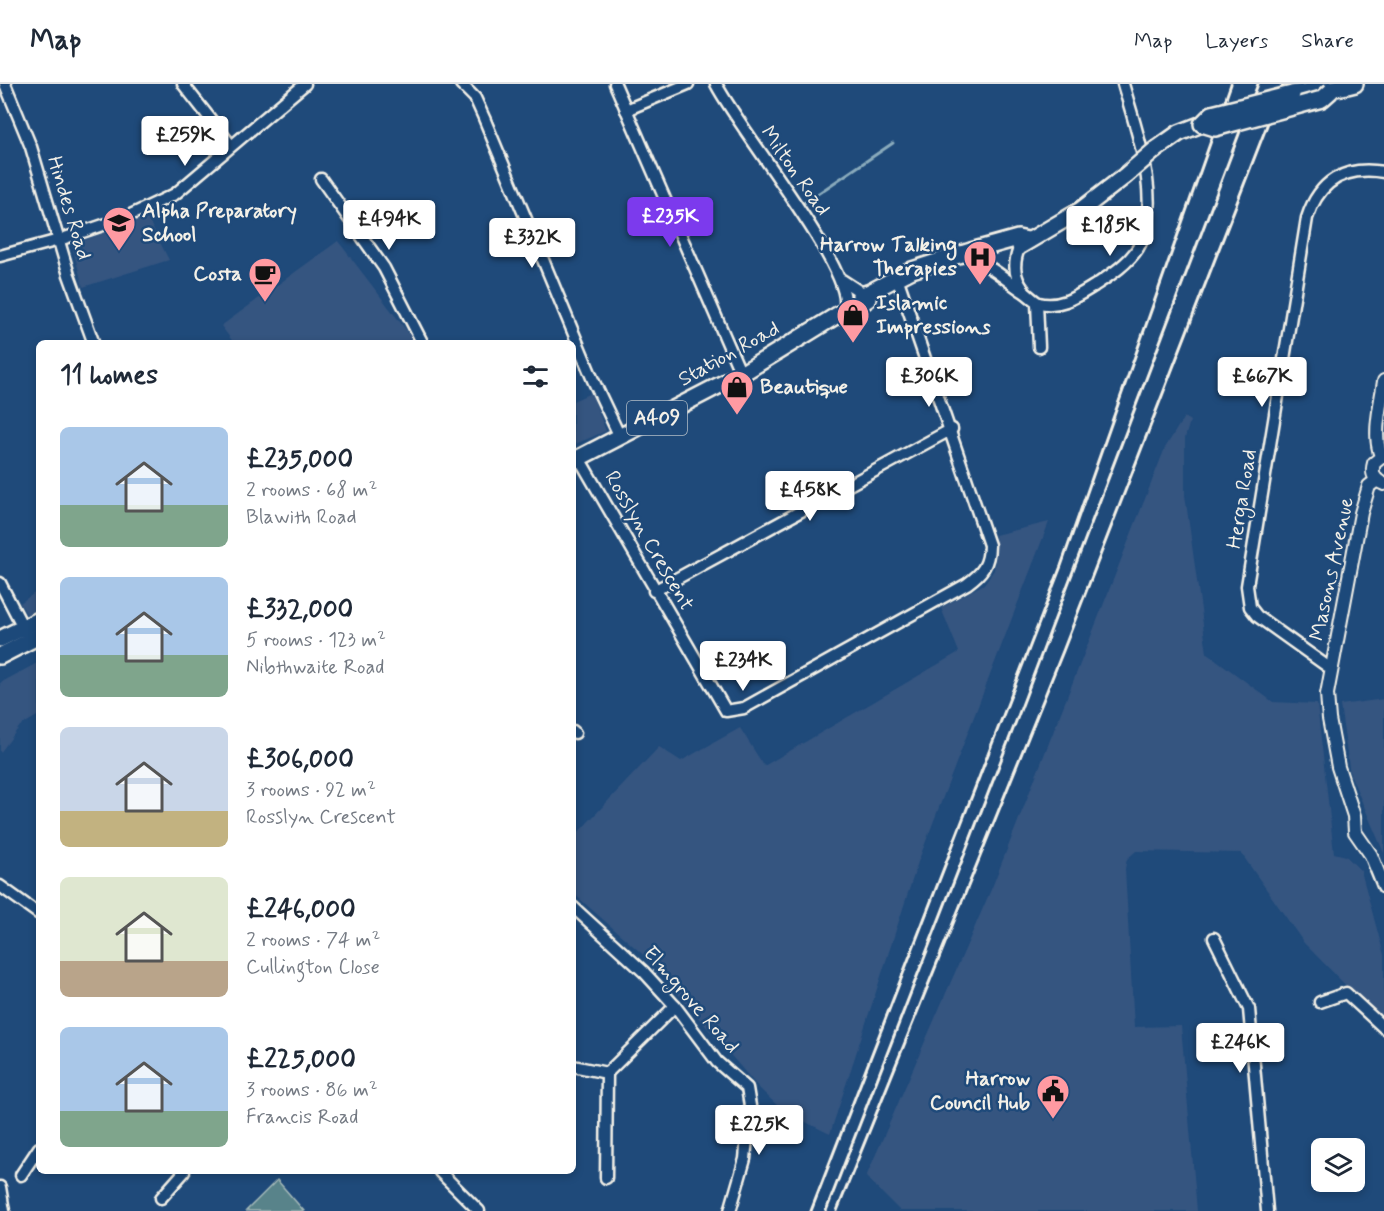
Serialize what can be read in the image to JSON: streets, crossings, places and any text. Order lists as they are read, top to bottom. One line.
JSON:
{"streets":{"main road":["Station Road","A409"],"street":["Milton Road","Hindes Road","Herga Road","Rosslyn Crescent","Masons Avenue","Elmgrove Road"]},"crossings":[["Milton Road","Station Road"],["Station Road","A409"],["Station Road","Rosslyn Crescent"],["Herga Road","Masons Avenue"]],"places":{"school or university":["Alpha Preparatory School"],"hospital":["Harrow Talking Therapies"],"cafe":["Costa"],"shop":["Islamic Impressions","Beautique"],"public building":["Harrow Council Hub"]},"page":{"header":"Map","nav":["Map","Layers","Share"],"price":["£259K","£235K","£494K","£185K","£332K","£306K","£667K","£458K","£234K","£246K","£225K"],"heading":"11 homes","list":[{"name":"£235,000","note":"2 rooms · 68 m² · Blawith Road"},{"name":"£332,000","note":"5 rooms · 123 m² · Nibthwaite Road"},{"name":"£306,000","note":"3 rooms · 92 m² · Rosslyn Crescent"},{"name":"£246,000","note":"2 rooms · 74 m² · Cullington Close"},{"name":"£225,000","note":"3 rooms · 86 m² · Francis Road"}]}}
